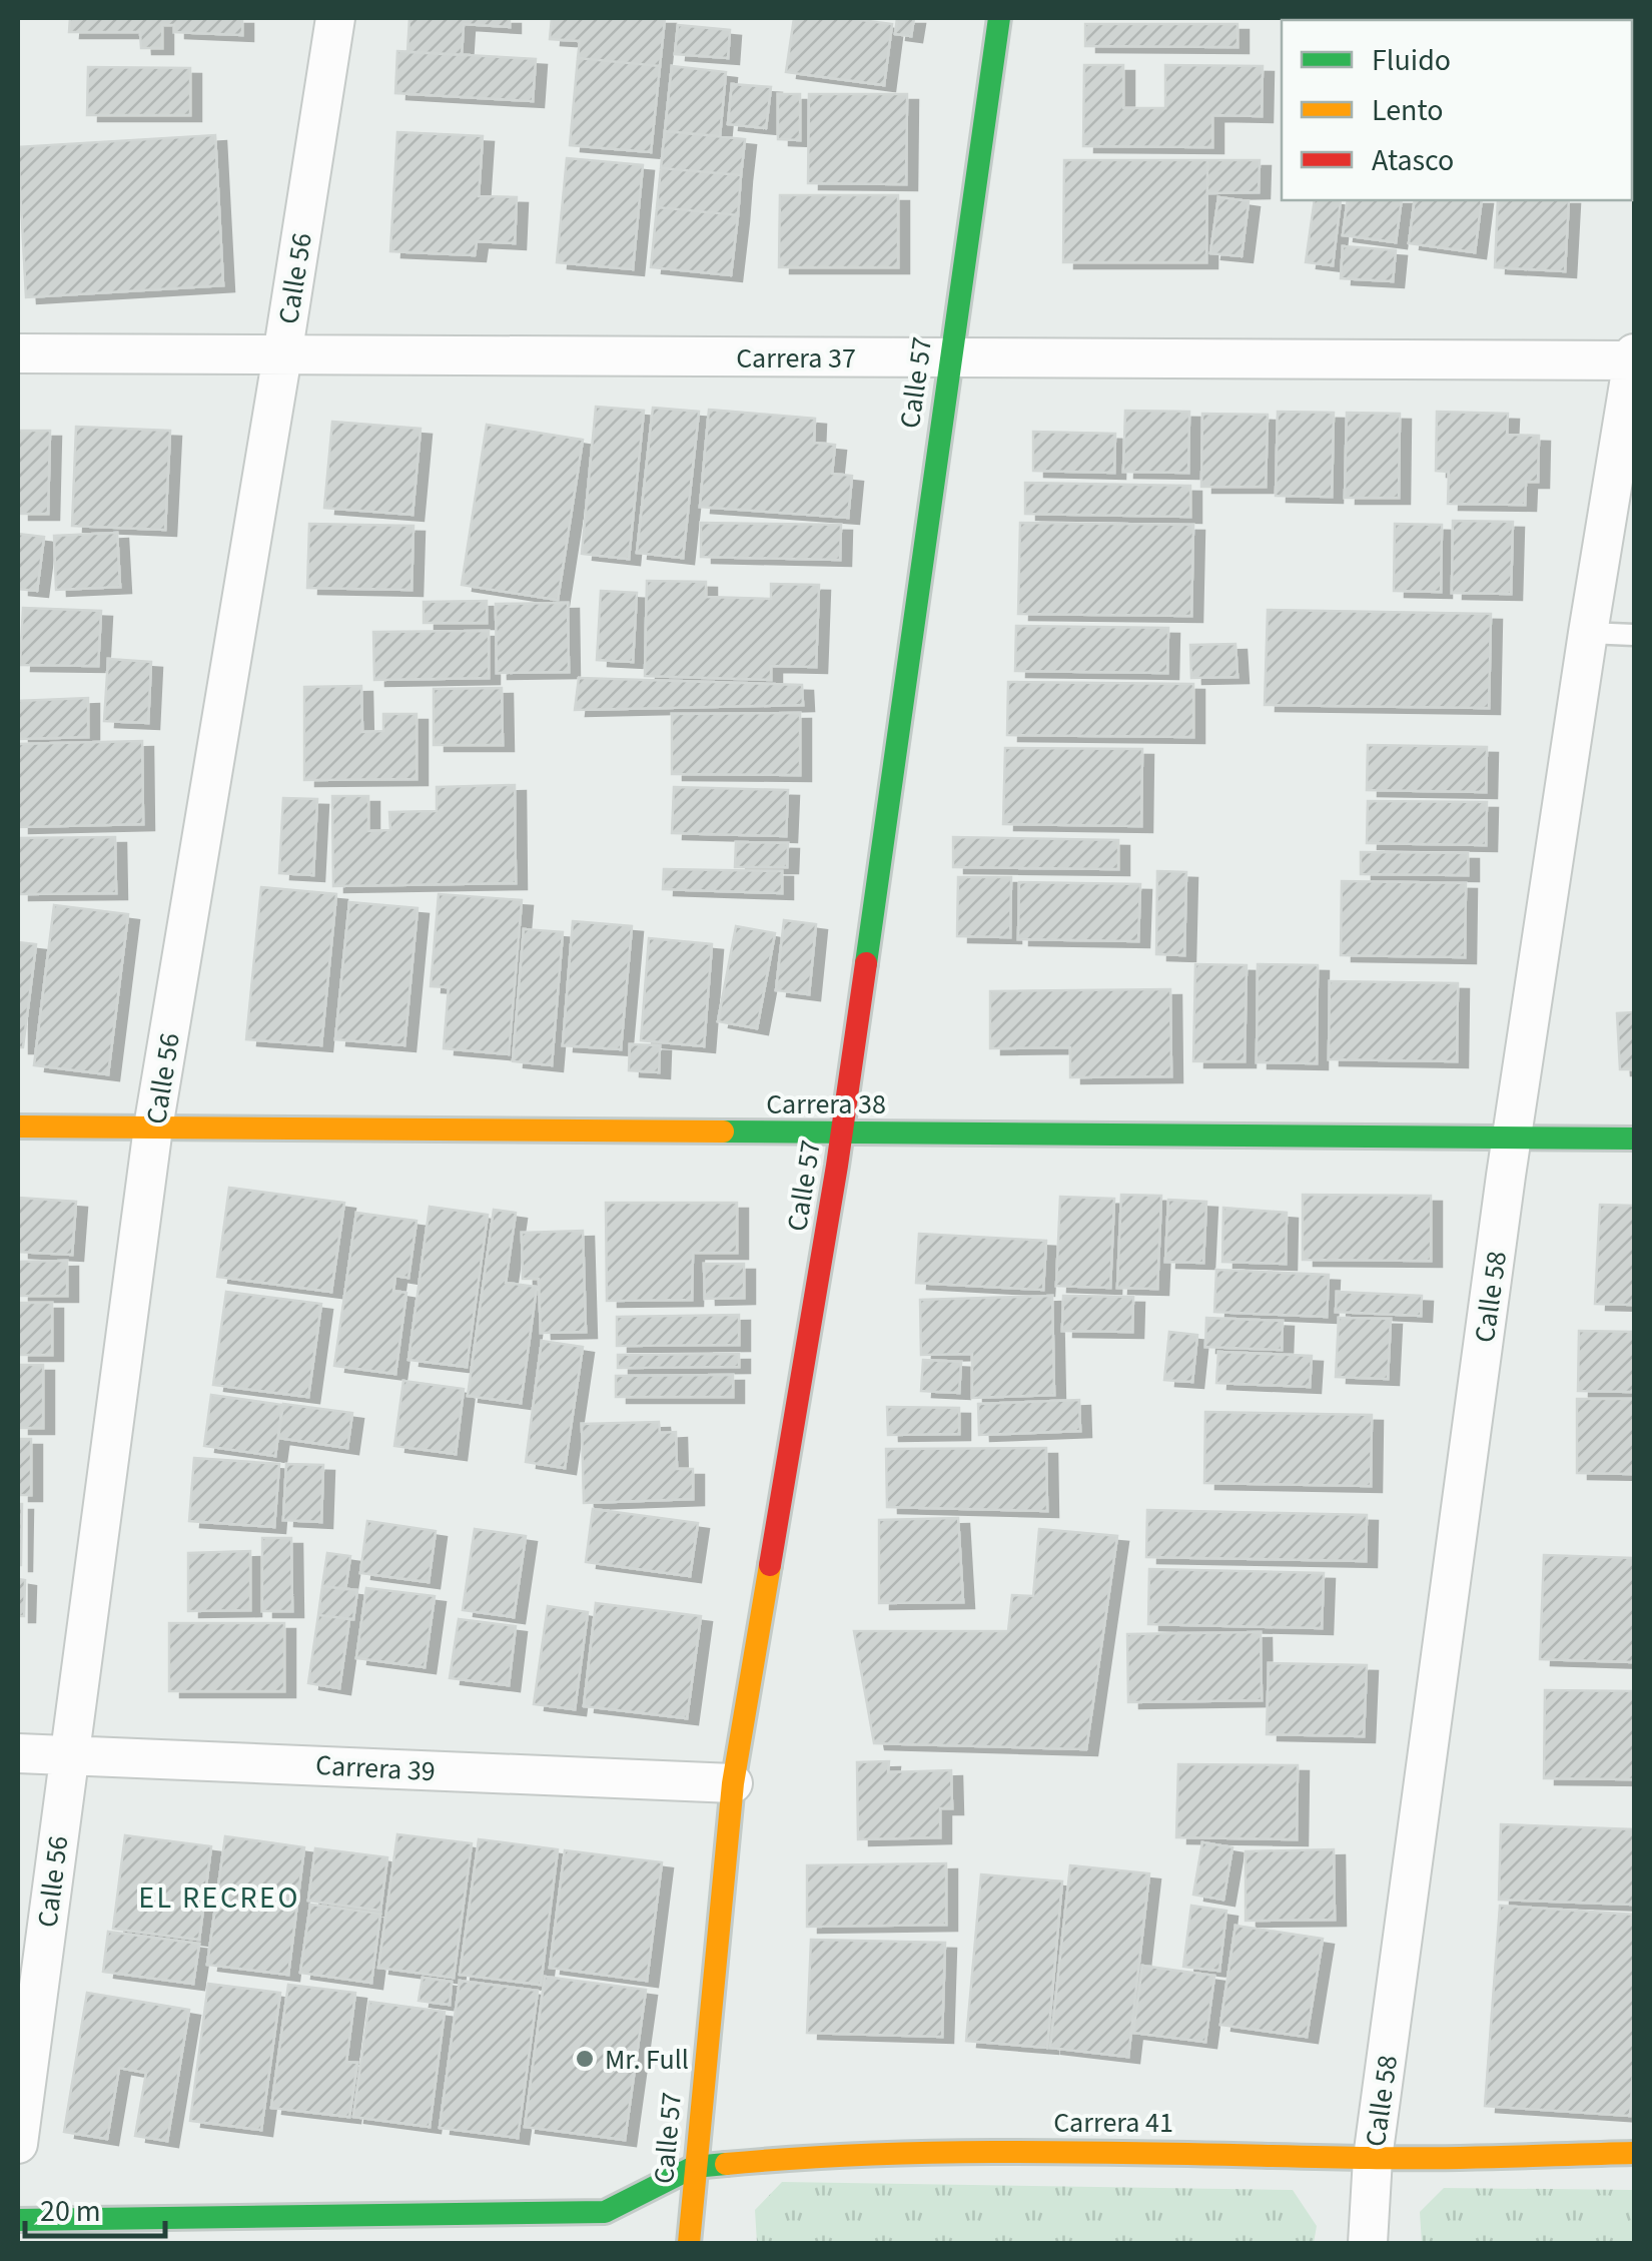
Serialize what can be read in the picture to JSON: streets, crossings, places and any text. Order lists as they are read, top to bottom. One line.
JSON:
{"streets":{"street":["Calle 56","Carrera 37","Calle 57","Carrera 38","Calle 58","Carrera 39","Carrera 41"]},"crossings":[["Calle 56","Carrera 37"],["Calle 56","Carrera 38"],["Calle 56","Carrera 39"],["Carrera 37","Calle 57"],["Carrera 37","Calle 58"],["Calle 57","Carrera 38"],["Calle 57","Carrera 39"],["Calle 57","Carrera 41"],["Carrera 38","Calle 58"],["Calle 58","Carrera 41"]],"districts":["EL RECREO"],"places":["Mr. Full"],"legend":["Fluido","Lento","Atasco"],"scale_bar":"20 m"}
